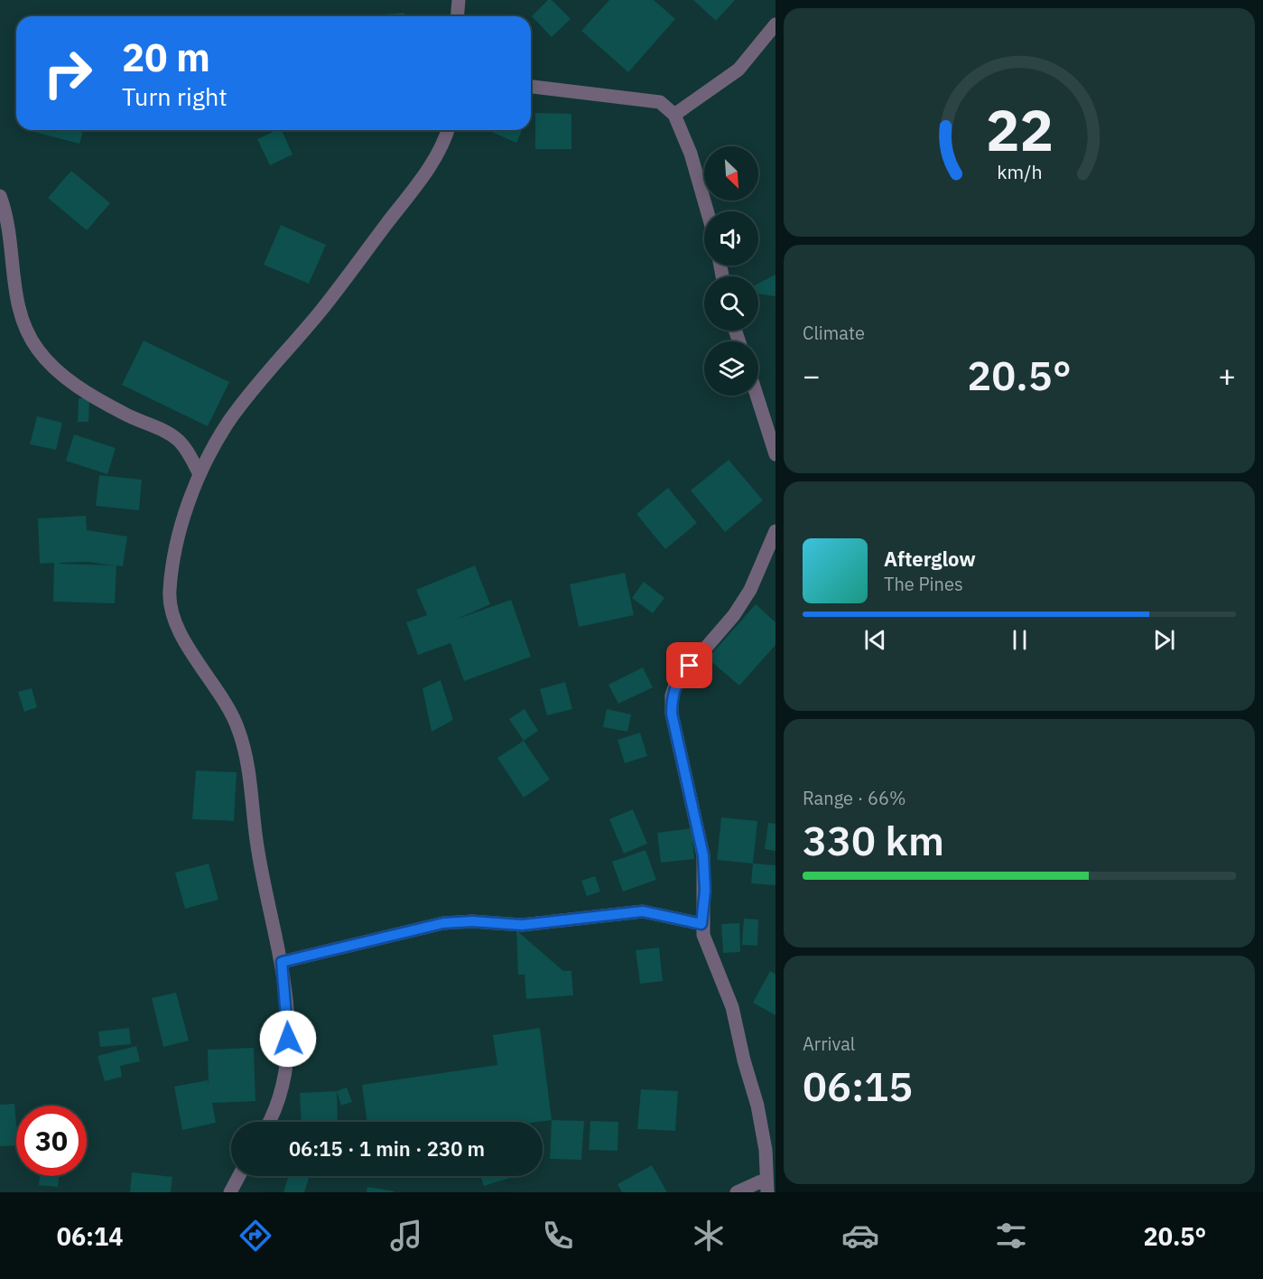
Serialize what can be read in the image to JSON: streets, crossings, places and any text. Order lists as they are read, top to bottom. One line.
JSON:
{"north":"bottom right","page":{"turn":["20 m","Turn right"],"tile":["Climate",["Range · 66%","330 km"],["Arrival","06:15"]],"heat":["−","20.5°","+"],"song":["Afterglow","The Pines"],"limit":"30","trip":"06:15 · 1 min · 230 m","tabs":["06:14","20.5°"],"gauge":["22","km/h"]}}
